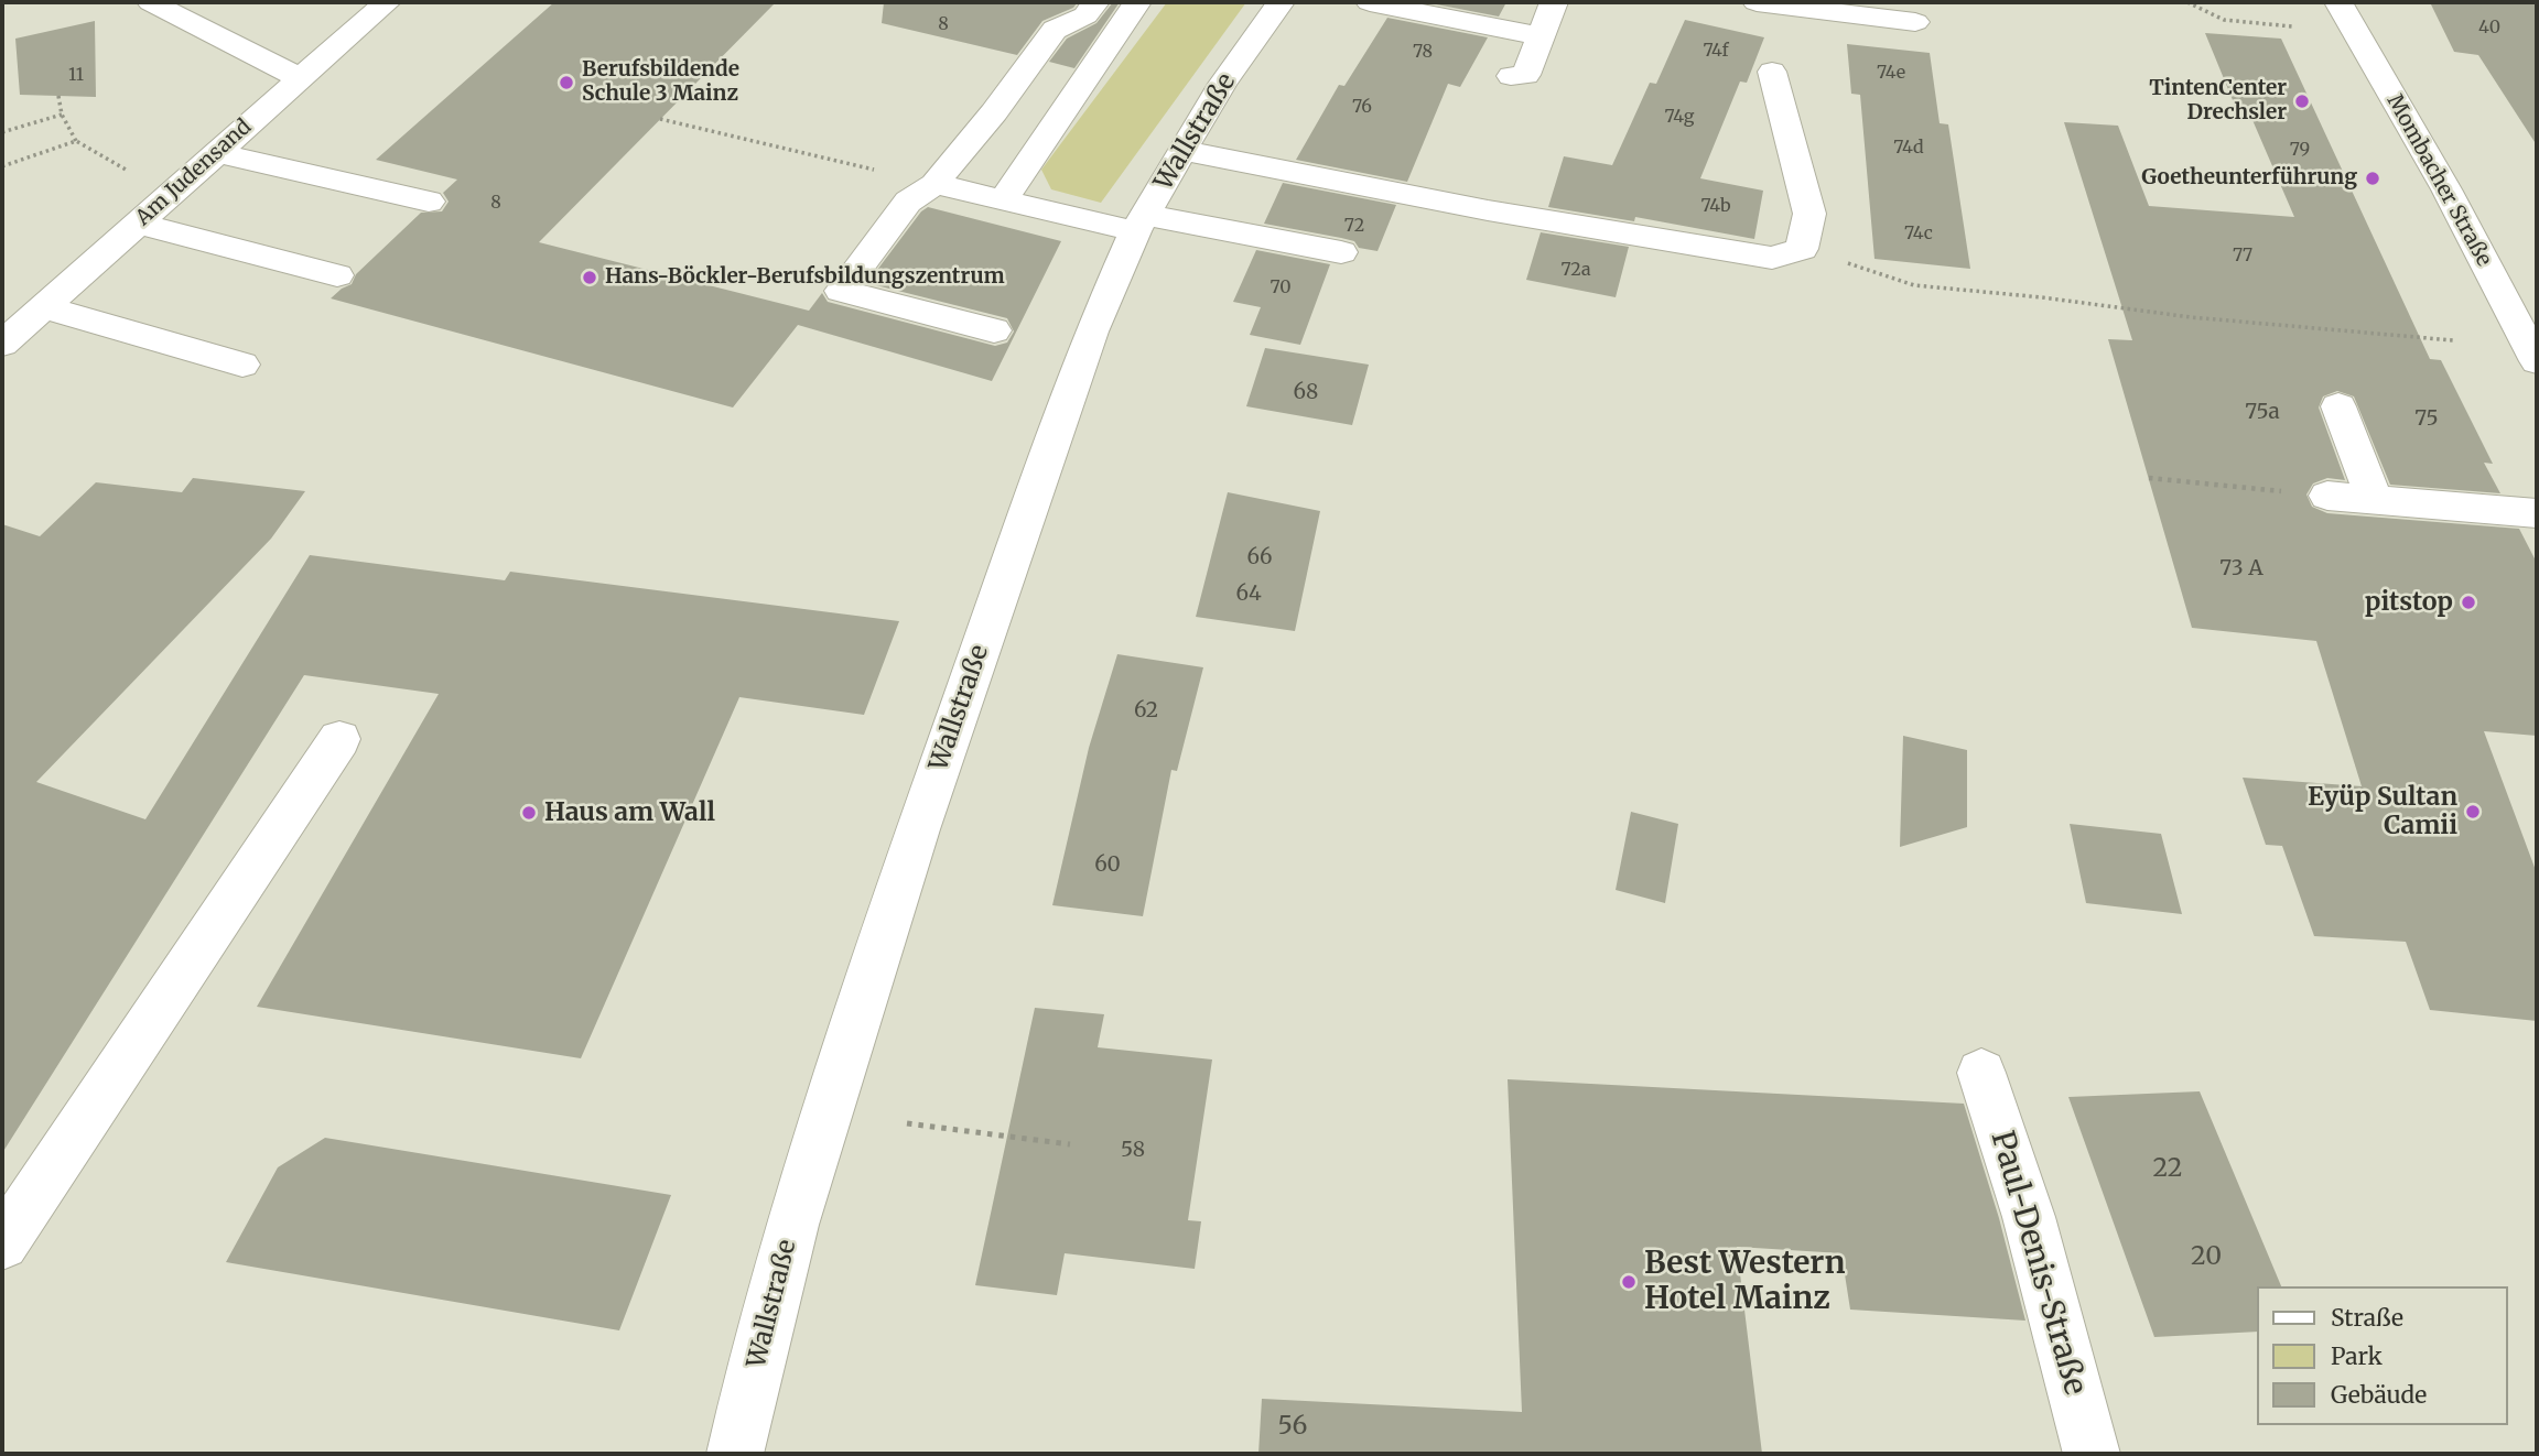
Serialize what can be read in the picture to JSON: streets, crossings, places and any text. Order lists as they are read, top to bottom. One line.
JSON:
{"streets":{"street":["Wallstraße","Am Judensand","Mombacher Straße","Paul-Denis-Straße"]},"places":["Berufsbildende Schule 3 Mainz","TintenCenter Drechsler","Goetheunterführung","Hans-Böckler-Berufsbildungszentrum","pitstop","Eyüp Sultan Camii","Haus am Wall","Best Western Hotel Mainz"],"house_numbers":["8","40","74f","78","74e","11","76","74g","74d","79","8","74b","72","74c","77","72a","70","68","75a","75","66","73 A","64","62","60","58","22","20","56"],"legend":["Straße","Park","Gebäude"]}
